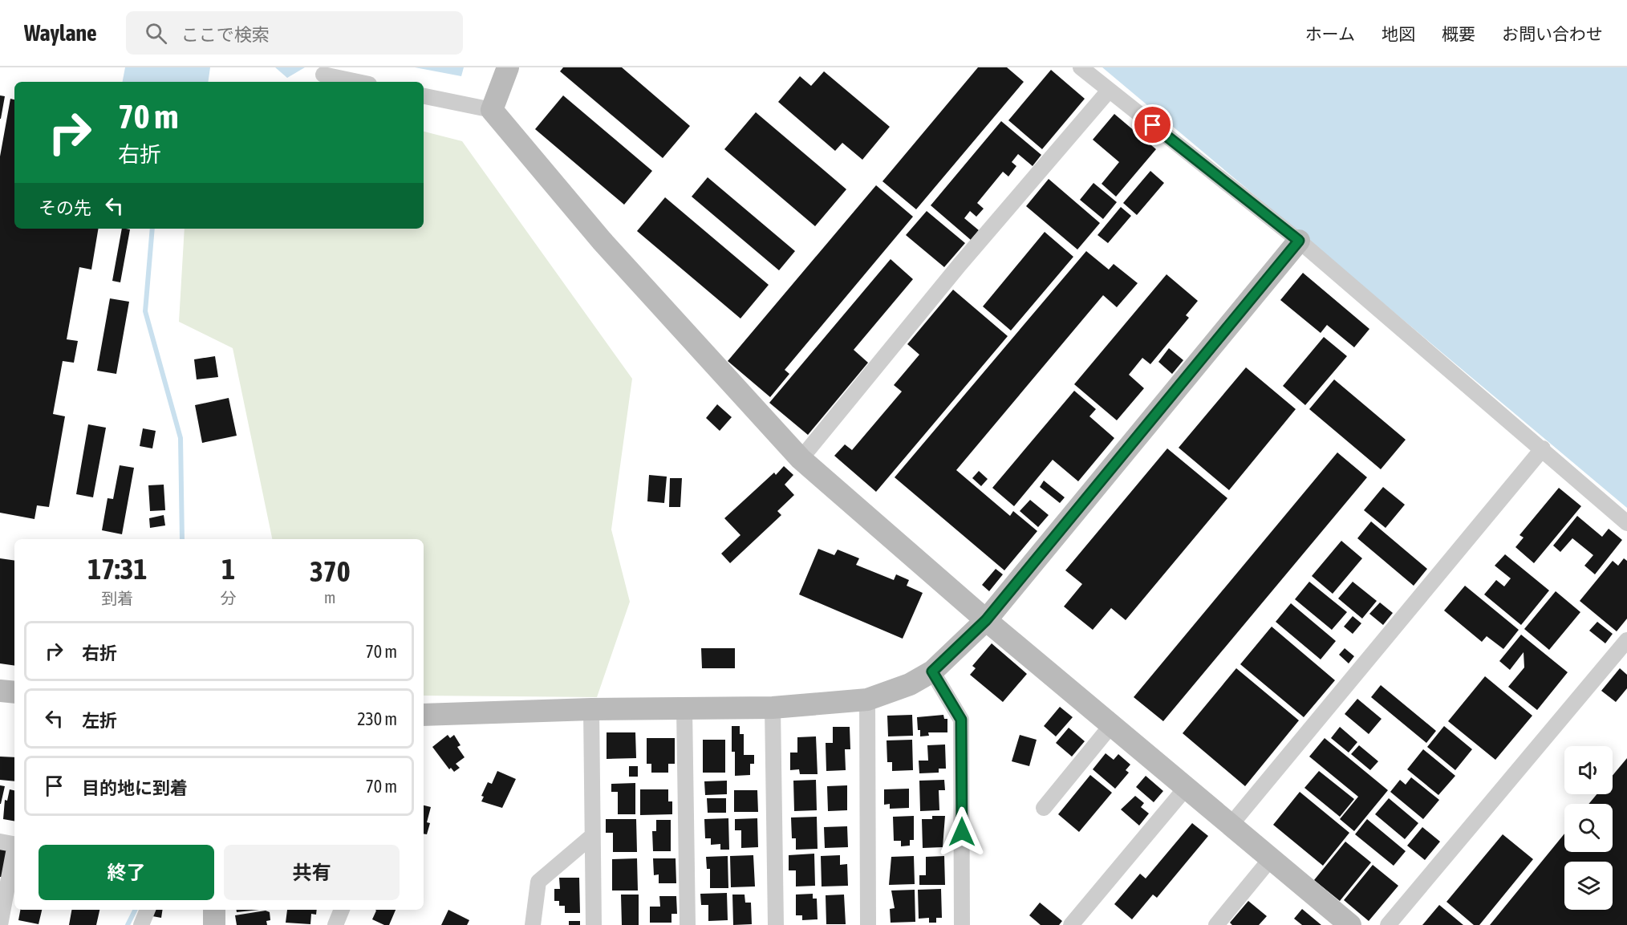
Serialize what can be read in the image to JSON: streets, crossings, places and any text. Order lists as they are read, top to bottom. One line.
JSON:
{"page":{"header":"Waylane","search":"ここで検索","nav":["ホーム","地図","概要","お問い合わせ"],"turn":["70 m","右折"],"then":"その先","eta":["17:31","到着","1","分","370","m"],"list":[{"name":"右折","value":"70 m"},{"name":"左折","value":"230 m"},{"name":"目的地に到着","value":"70 m"}],"buttons":["終了","共有"]}}
